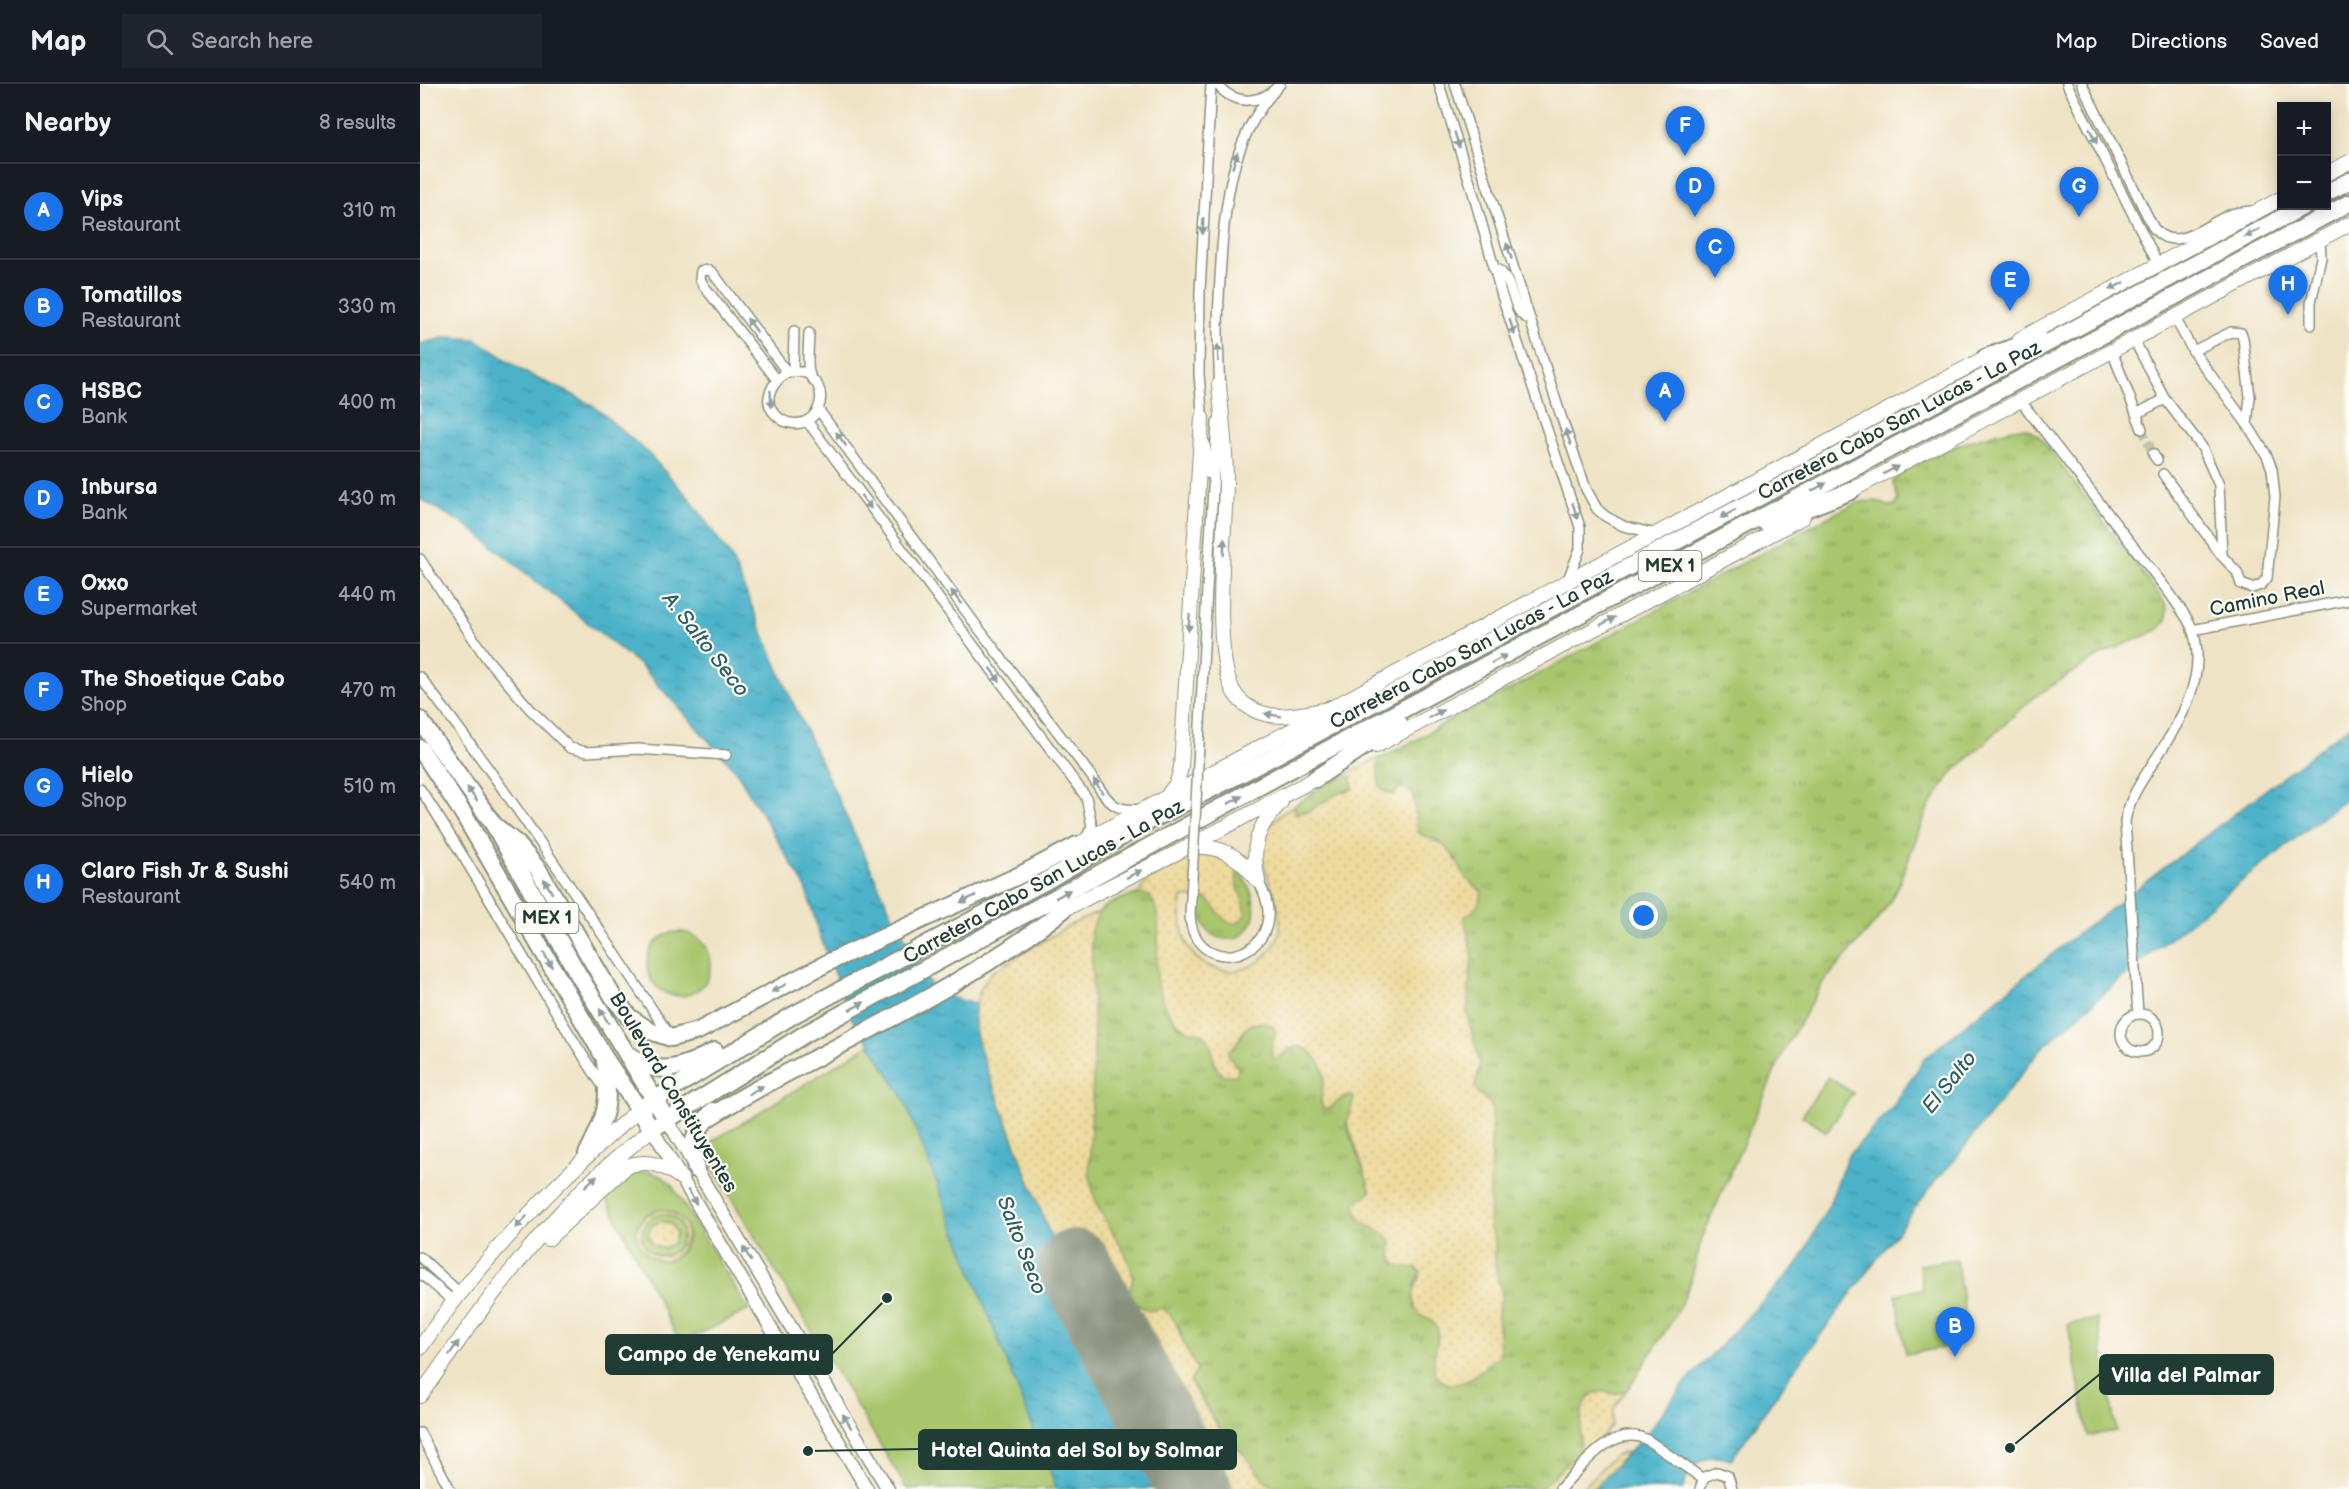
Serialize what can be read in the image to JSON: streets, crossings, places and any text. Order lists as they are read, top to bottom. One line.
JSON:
{"streets":{"highway":["Carretera Cabo San Lucas - La Paz","MEX 1","Boulevard Constituyentes"],"street":["Camino Real"]},"crossings":[["Carretera Cabo San Lucas - La Paz","MEX 1"],["Carretera Cabo San Lucas - La Paz","Boulevard Constituyentes"],["MEX 1","Boulevard Constituyentes"]],"water":["A. Salto Seco","El Salto","Salto Seco"],"places":["Campo de Yenekamu","Villa del Palmar","Hotel Quinta del Sol by Solmar"],"page":{"header":"Map","search":"Search here","nav":["Map","Directions","Saved"],"heading":["Nearby","8 results"],"map_buttons":["+","−"],"pins":["F","D","G","C","E","H","A","B"],"list":[{"mark":"A","name":"Vips","note":"Restaurant","value":"310 m"},{"mark":"B","name":"Tomatillos","note":"Restaurant","value":"330 m"},{"mark":"C","name":"HSBC","note":"Bank","value":"400 m"},{"mark":"D","name":"Inbursa","note":"Bank","value":"430 m"},{"mark":"E","name":"Oxxo","note":"Supermarket","value":"440 m"},{"mark":"F","name":"The Shoetique Cabo","note":"Shop","value":"470 m"},{"mark":"G","name":"Hielo","note":"Shop","value":"510 m"},{"mark":"H","name":"Claro Fish Jr & Sushi","note":"Restaurant","value":"540 m"}]}}
